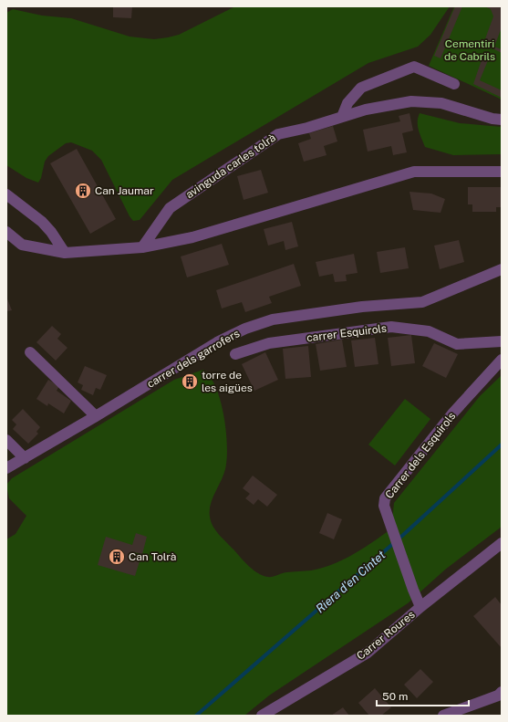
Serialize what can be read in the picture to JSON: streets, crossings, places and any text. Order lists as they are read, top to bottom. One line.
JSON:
{"streets":{"street":["avinguda carles tolrà","carrer Esquirols","carrer dels garrofers","Carrer dels Esquirols","Carrer Roures"]},"crossings":[["Carrer dels Esquirols","Carrer Roures"]],"water":["Riera d'en Cintet"],"parks":["Cementiri de Cabrils"],"places":{"building":["Can Jaumar","torre de les aigües","Can Tolrà"]},"scale_bar":"50 m"}
